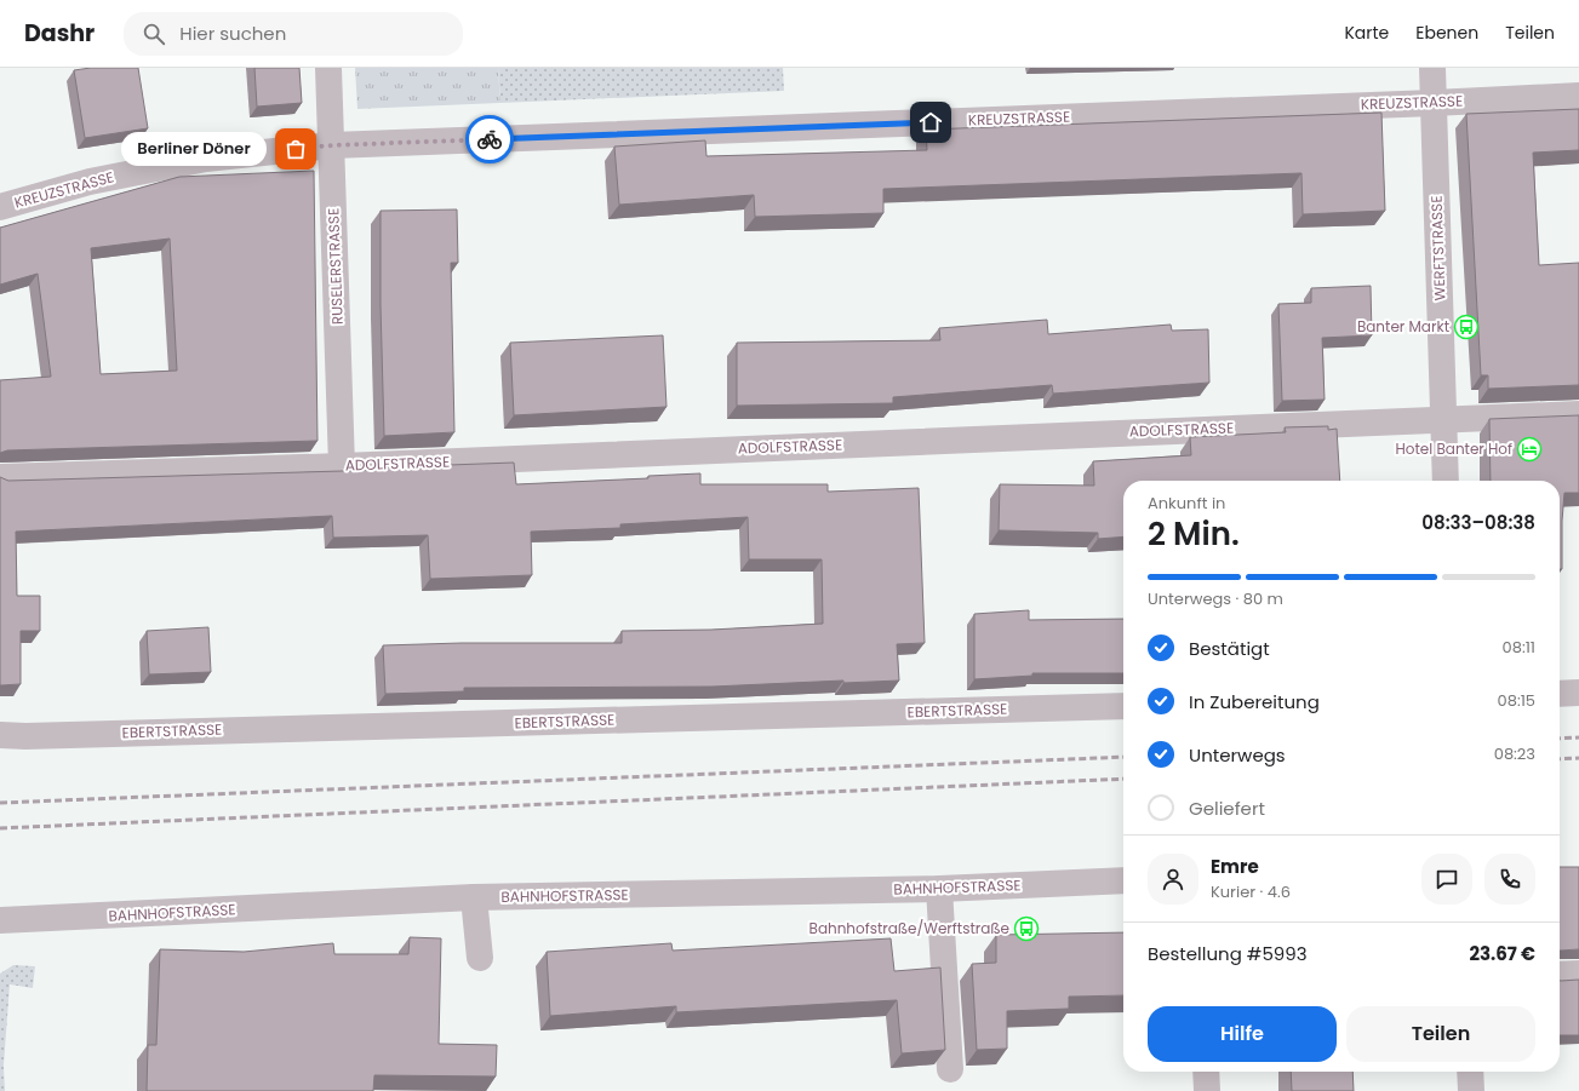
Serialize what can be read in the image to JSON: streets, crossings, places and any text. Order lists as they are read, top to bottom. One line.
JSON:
{"streets":{"street":["KREUZSTRASSE","WERFTSTRASSE","RUSELERSTRASSE","ADOLFSTRASSE","EBERTSTRASSE","BAHNHOFSTRASSE"]},"crossings":[["KREUZSTRASSE","WERFTSTRASSE"],["KREUZSTRASSE","RUSELERSTRASSE"],["WERFTSTRASSE","ADOLFSTRASSE"],["RUSELERSTRASSE","ADOLFSTRASSE"]],"places":{"other":["Berliner Döner"],"bus stop":["Banter Markt","Bahnhofstraße/Werftstraße"],"hotel":["Hotel Banter Hof"]},"page":{"header":"Dashr","search":"Hier suchen","nav":["Karte","Ebenen","Teilen"],"bubble":"Berliner Döner","heading":["2 Min.","Ankunft in","08:33–08:38"],"panel":["Emre","Kurier · 4.6","Bestellung #5993","23.67 €"],"bar":"Unterwegs · 80 m","list":[["Bestätigt","08:11"],["In Zubereitung","08:15"],["Unterwegs","08:23"],"Geliefert"],"buttons":["Hilfe","Teilen"]}}
